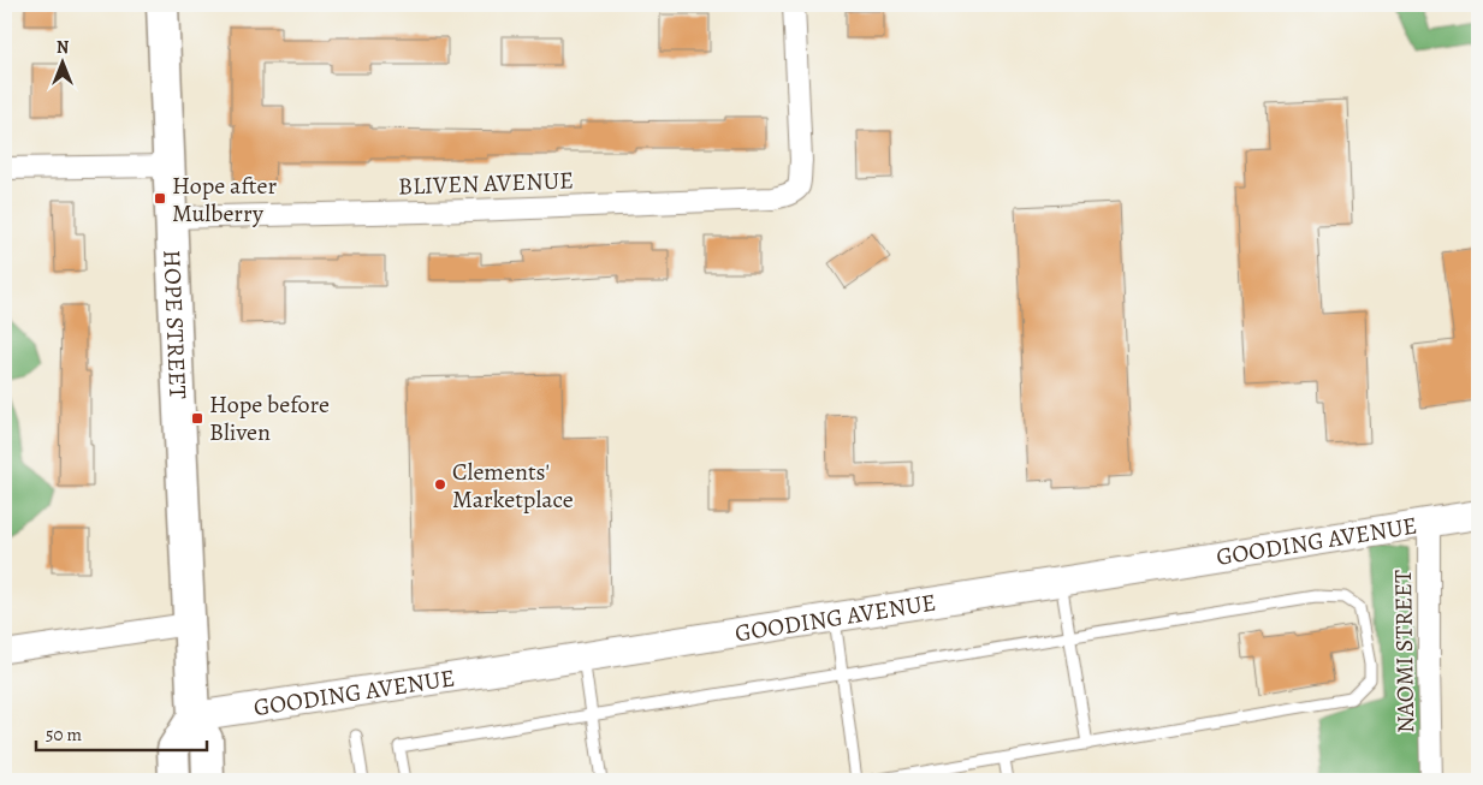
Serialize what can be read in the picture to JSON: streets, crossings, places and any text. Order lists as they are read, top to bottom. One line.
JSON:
{"streets":{"main road":["HOPE STREET","GOODING AVENUE"],"street":["BLIVEN AVENUE","NAOMI STREET"]},"crossings":[["BLIVEN AVENUE","HOPE STREET"],["HOPE STREET","GOODING AVENUE"],["GOODING AVENUE","NAOMI STREET"]],"places":{"transit":["Hope after Mulberry","Hope before Bliven"],"other":["Clements' Marketplace"]},"scale_bar":"50 m","north":"top"}
